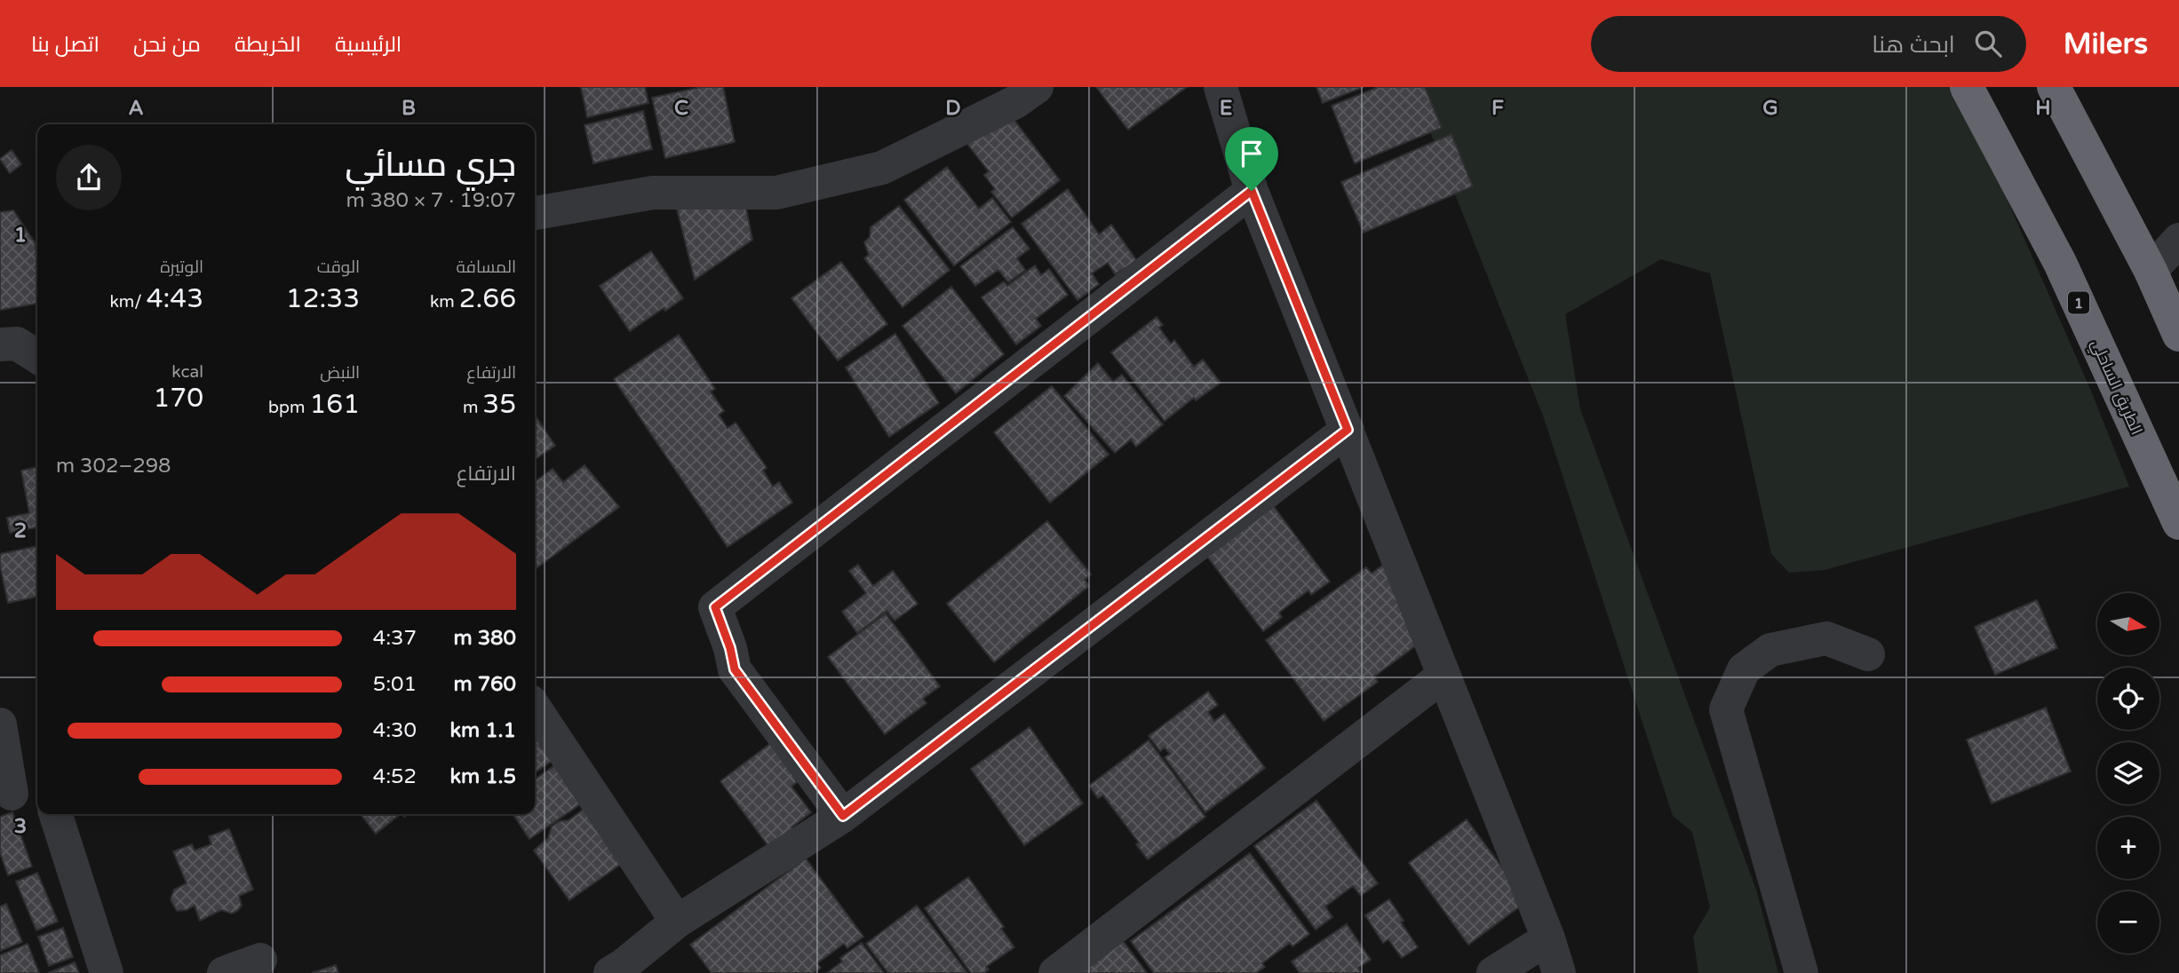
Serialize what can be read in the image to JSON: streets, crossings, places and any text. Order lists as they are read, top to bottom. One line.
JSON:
{"streets":{"highway":["1","الطريق الساحلي"]},"north":"right","page":{"header":"Milers","search":"ابحث هنا","nav":["الرئيسية","الخريطة","من نحن","اتصل بنا"],"heading":["جري مسائي","19:07 · 7 × 380 m"],"stats":[["المسافة","2.66 km"],["الوقت","12:33"],["الوتيرة","4:43 /km"],["الارتفاع","35 m"],["النبض","161 bpm"],["kcal","170"]],"chart":["الارتفاع","298–302 m"],"map_buttons":["+","−"],"list":[{"name":"380 m","note":"4:37"},{"name":"760 m","note":"5:01"},{"name":"1.1 km","note":"4:30"},{"name":"1.5 km","note":"4:52"}]},"grid":{"columns":["A","B","C","D","E","F","G","H"],"rows":["1","2","3"]}}
